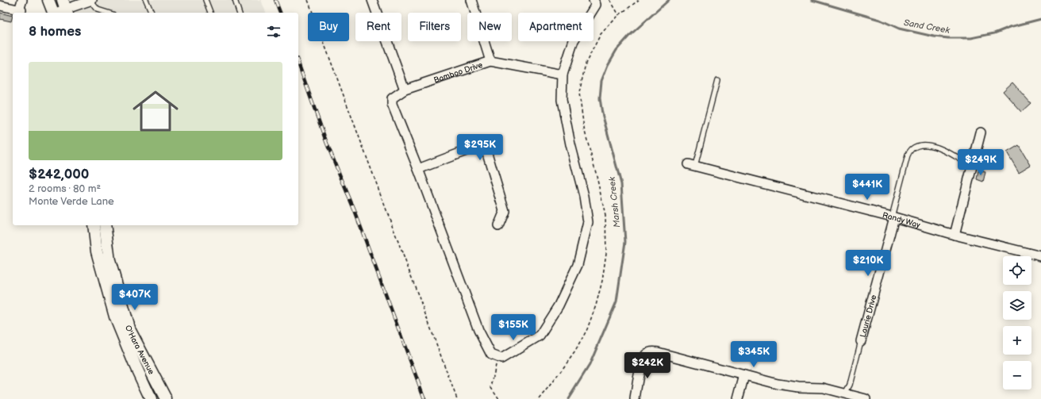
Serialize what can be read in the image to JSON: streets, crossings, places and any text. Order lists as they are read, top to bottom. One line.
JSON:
{"streets":{"street":["Bamboo Drive","Randy Way","Laurie Drive","O'Hara Avenue"]},"crossings":[["Randy Way","Laurie Drive"]],"water":["Sand Creek","Marsh Creek"],"page":{"chip":["Buy","Rent","Filters","New","Apartment"],"heading":"8 homes","list":[{"name":"$242,000","note":"2 rooms · 80 m² · Monte Verde Lane"}],"price":["$295K","$249K","$441K","$210K","$407K","$155K","$345K","$242K"],"map_buttons":["+","−"]}}
